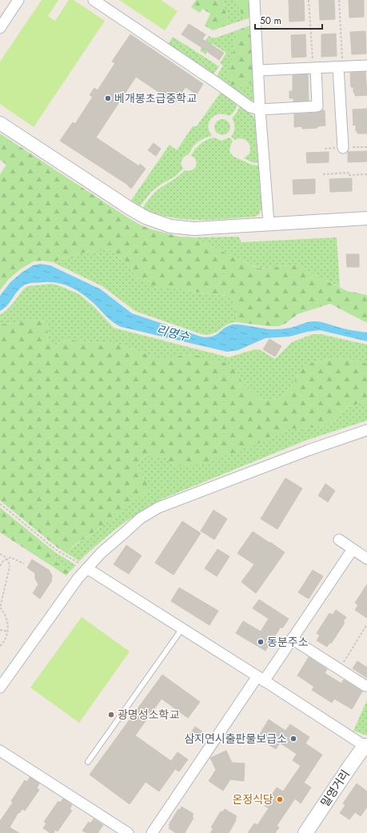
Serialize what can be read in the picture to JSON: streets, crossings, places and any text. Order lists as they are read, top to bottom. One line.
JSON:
{"streets":{"main road":["밀영거리"]},"water":["리명수"],"places":["베개봉초급중학교","동분주소","광명성소학교","삼지연시출판물보급소","온정식당"],"scale_bar":"50 m"}
